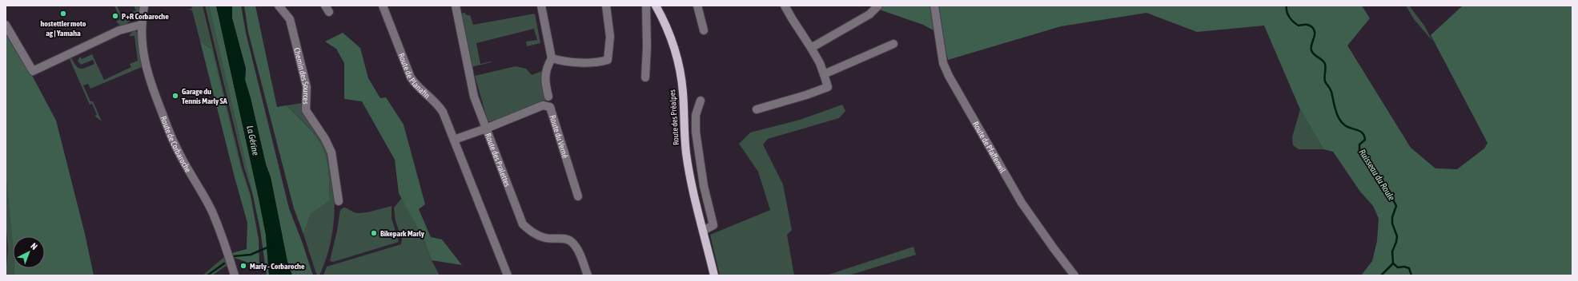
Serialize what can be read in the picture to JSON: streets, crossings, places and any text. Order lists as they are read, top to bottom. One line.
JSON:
{"streets":{"main road":["Route des Préalpes"],"street":["Route de Planafin","Chemin des Sources","Route du Verné","Route de Corbaroche","Route de Pfaffenwil","Route des Pralettes"]},"crossings":[["Route du Verné","Route des Pralettes"]],"water":["La Gérine","Ruisseau du Roule"],"places":["hostettler moto ag | Yamaha","P+R Corbaroche","Garage du Tennis Marly SA","Bikepark Marly","Marly - Corbaroche"],"north":"top right"}
